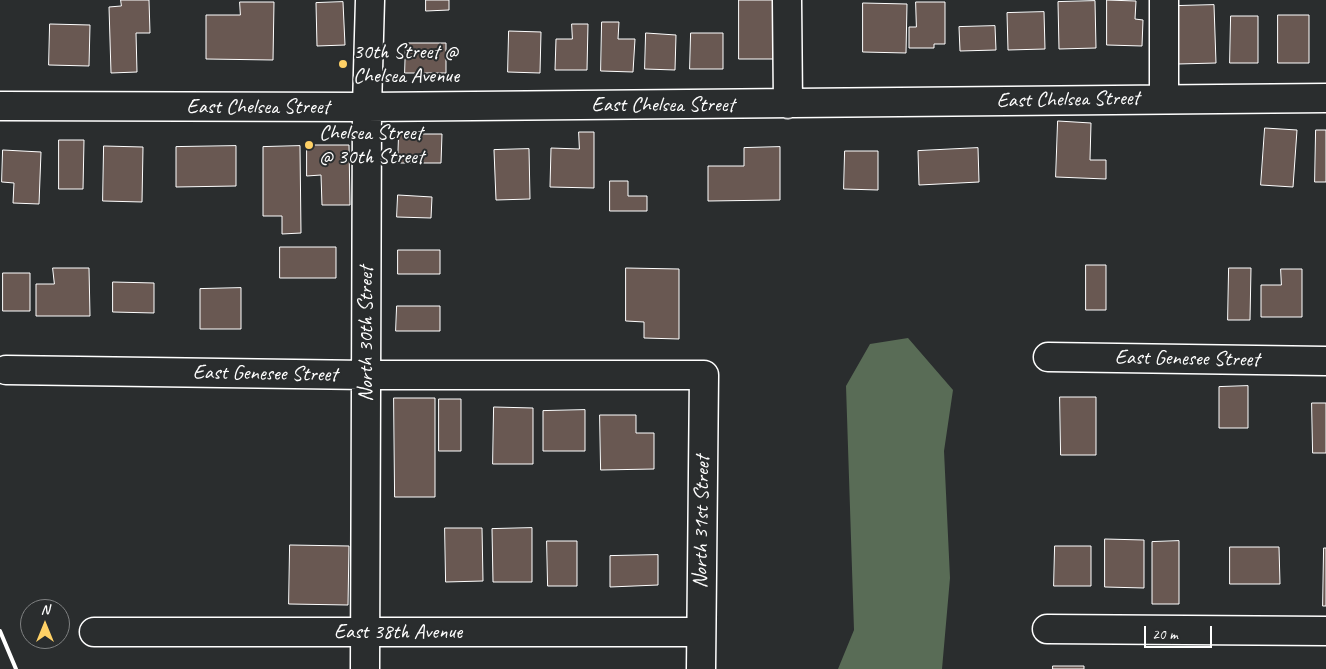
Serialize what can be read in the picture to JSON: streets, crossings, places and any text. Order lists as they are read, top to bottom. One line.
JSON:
{"streets":{"street":["East Chelsea Street","North 30th Street","East Genesee Street","North 31st Street","East 38th Avenue"]},"crossings":[["East Chelsea Street","North 30th Street"],["North 30th Street","East Genesee Street"],["North 30th Street","East 38th Avenue"],["East Genesee Street","North 31st Street"],["North 31st Street","East 38th Avenue"]],"places":["30th Street @ Chelsea Avenue","Chelsea Street @ 30th Street"],"scale_bar":"20 m","north":"top"}
